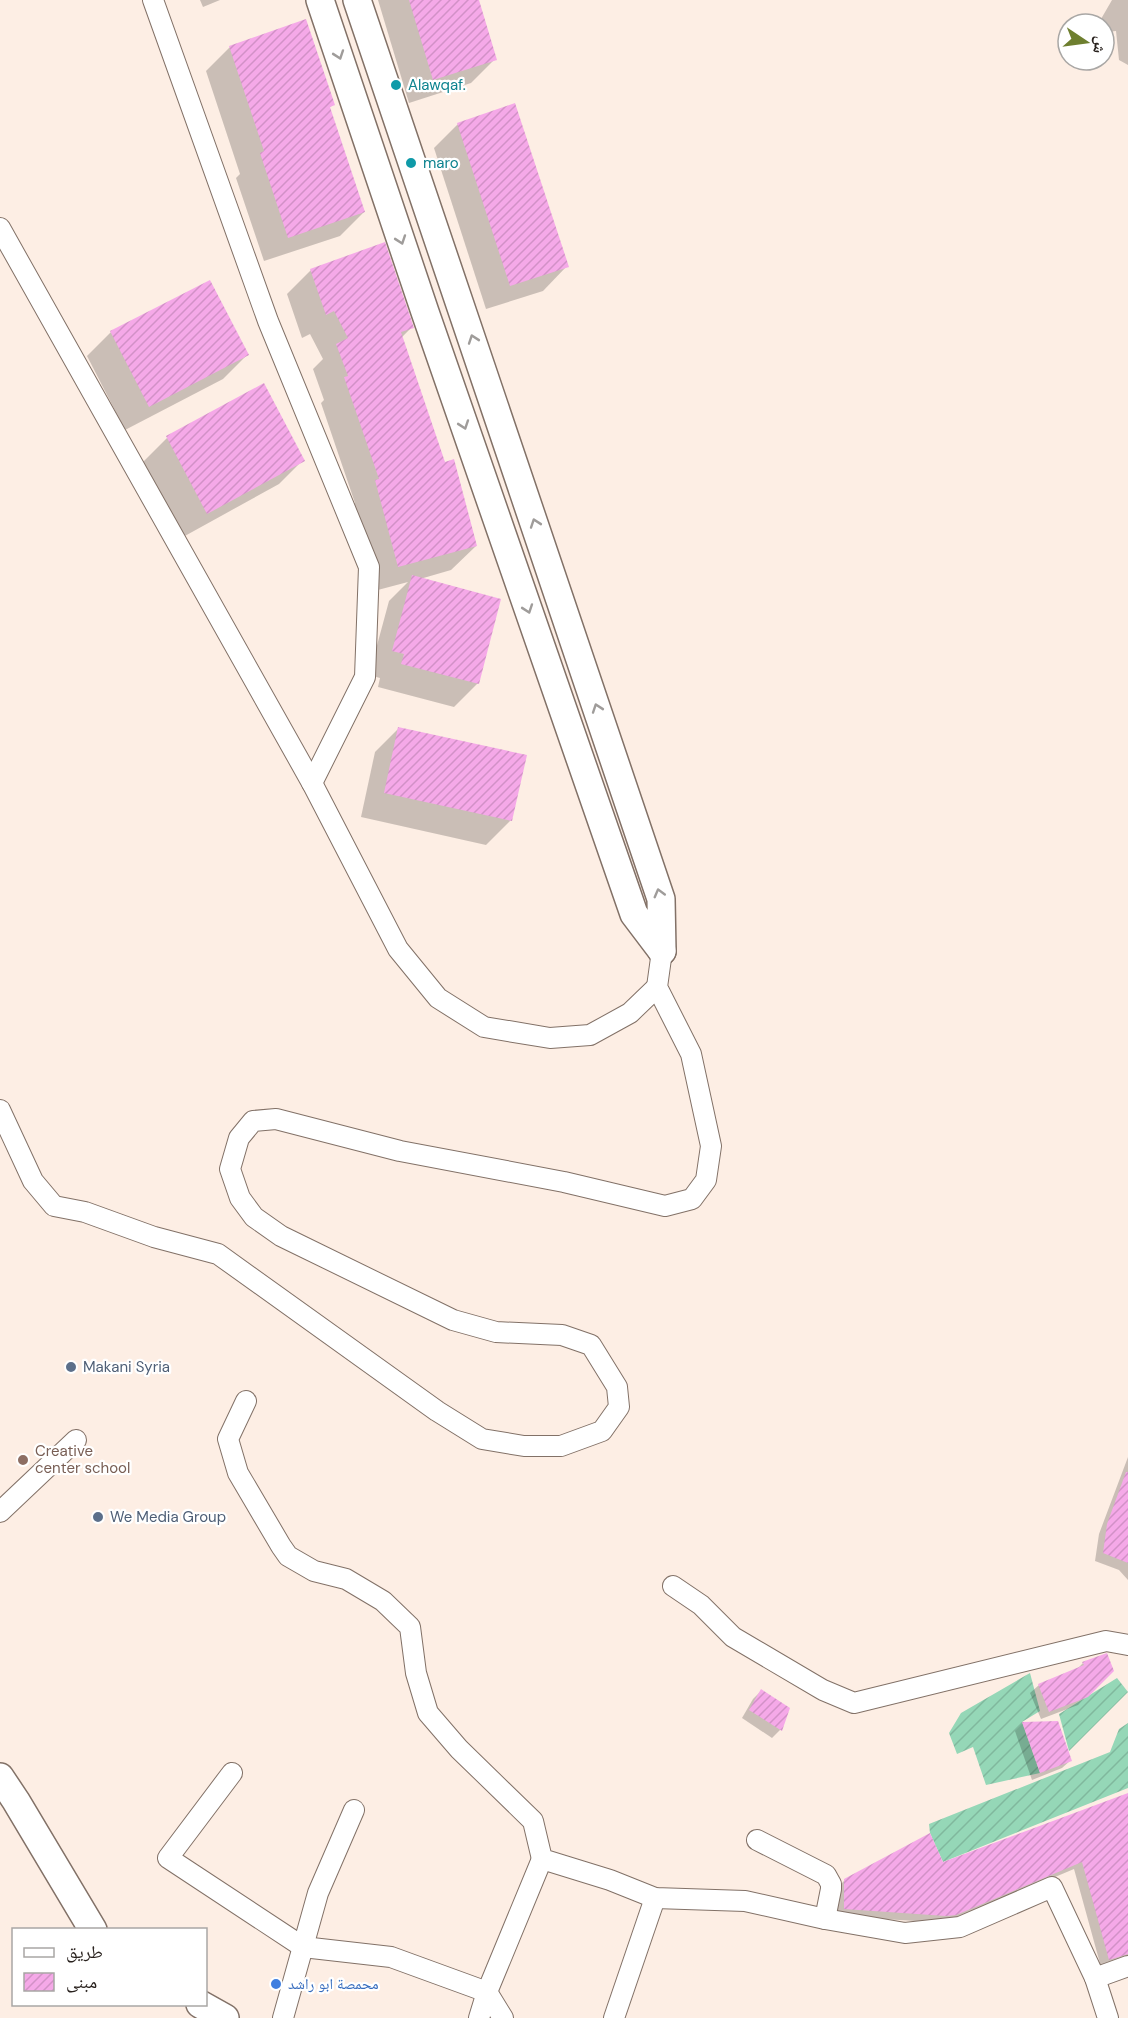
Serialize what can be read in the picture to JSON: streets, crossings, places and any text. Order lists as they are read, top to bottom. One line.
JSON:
{"places":["Alawqaf.","maro","Makani Syria","Creative center school","We Media Group","محمصة ابو راشد"],"legend":["طريق","مبنى"],"north":"right"}
